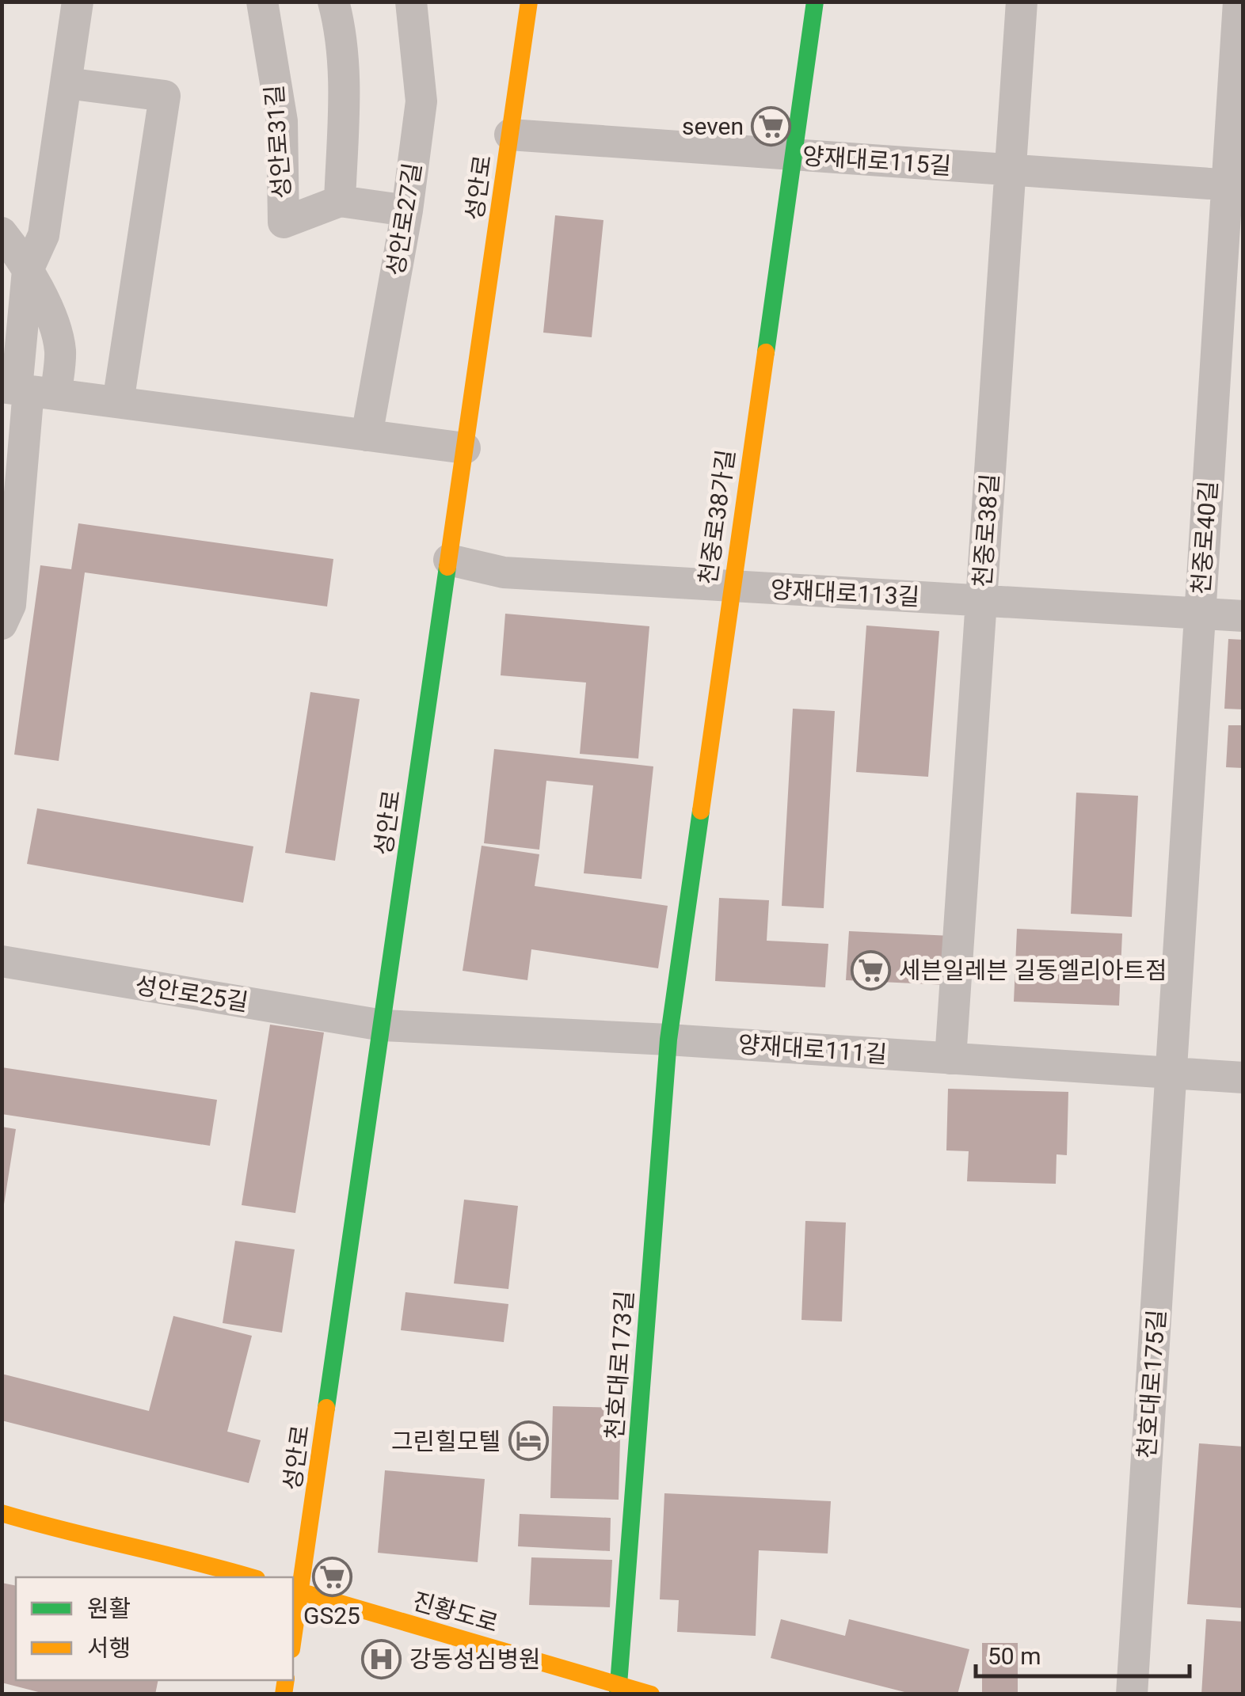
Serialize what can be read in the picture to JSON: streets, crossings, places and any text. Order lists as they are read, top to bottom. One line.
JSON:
{"streets":{"street":["성안로31길","양재대로115길","성안로","성안로27길","천중로38가길","천중로38길","천중로40길","양재대로113길","성안로25길","양재대로111길","천호대로173길","천호대로175길","진황도로"]},"crossings":[["성안로31길","성안로27길"],["양재대로115길","성안로"],["양재대로115길","천중로38가길"],["양재대로115길","천중로38길"],["양재대로115길","천중로40길"],["성안로","양재대로113길"],["성안로","성안로25길"],["성안로","양재대로111길"],["성안로","진황도로"],["천중로38가길","양재대로113길"],["천중로38가길","양재대로111길"],["천중로38가길","천호대로173길"],["천중로38길","양재대로113길"],["천중로38길","양재대로111길"],["천중로40길","양재대로113길"],["천중로40길","양재대로111길"],["천중로40길","천호대로175길"],["성안로25길","양재대로111길"],["양재대로111길","천호대로173길"],["양재대로111길","천호대로175길"],["천호대로173길","진황도로"]],"places":{"supermarket":["seven","세븐일레븐 길동엘리아트점","GS25"],"hotel":["그린힐모텔"],"hospital":["강동성심병원"]},"legend":["원활","서행"],"scale_bar":"50 m"}
